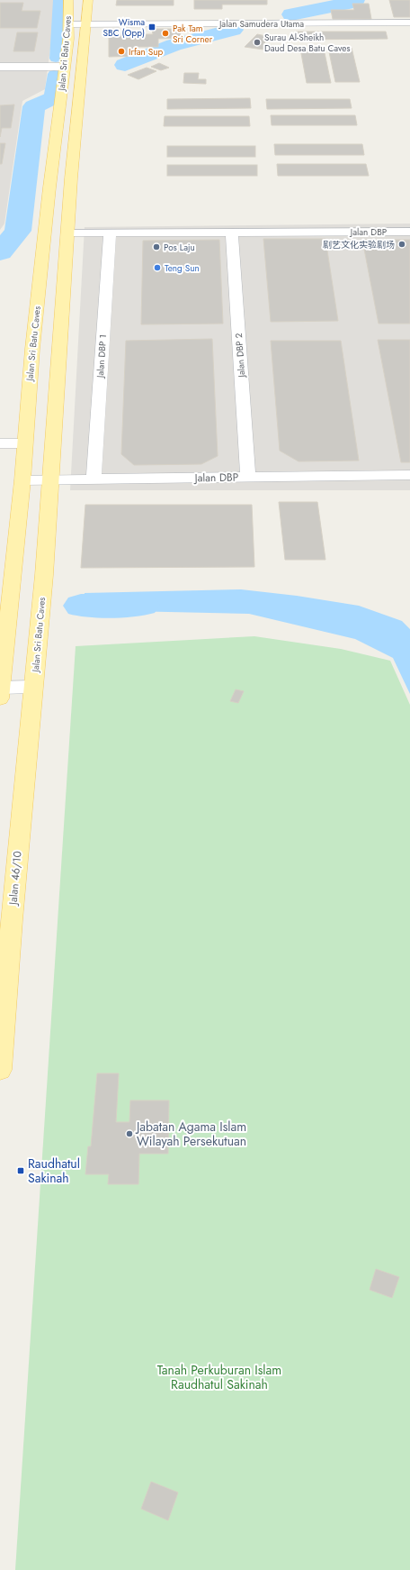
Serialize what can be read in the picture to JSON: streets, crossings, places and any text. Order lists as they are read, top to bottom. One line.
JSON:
{"streets":{"main road":["Jalan Sri Batu Caves","Jalan 46/10"],"street":["Jalan Samudera Utama","Jalan DBP","Jalan DBP 2","Jalan DBP 1"]},"crossings":[["Jalan Samudera Utama","Jalan Sri Batu Caves"],["Jalan Sri Batu Caves","Jalan DBP"],["Jalan Sri Batu Caves","Jalan 46/10"],["Jalan DBP","Jalan DBP 2"],["Jalan DBP","Jalan DBP 1"]],"parks":["Tanah Perkuburan Islam Raudhatul Sakinah"],"places":{"transit":["Wisma SBC (Opp)","Raudhatul Sakinah"],"other":["Pak Tam Sri Corner","Surau Al-Sheikh Daud Desa Batu Caves","Irfan Sup","剧艺文化实验剧场","Pos Laju","Teng Sun","Jabatan Agama Islam Wilayah Persekutuan"]}}
